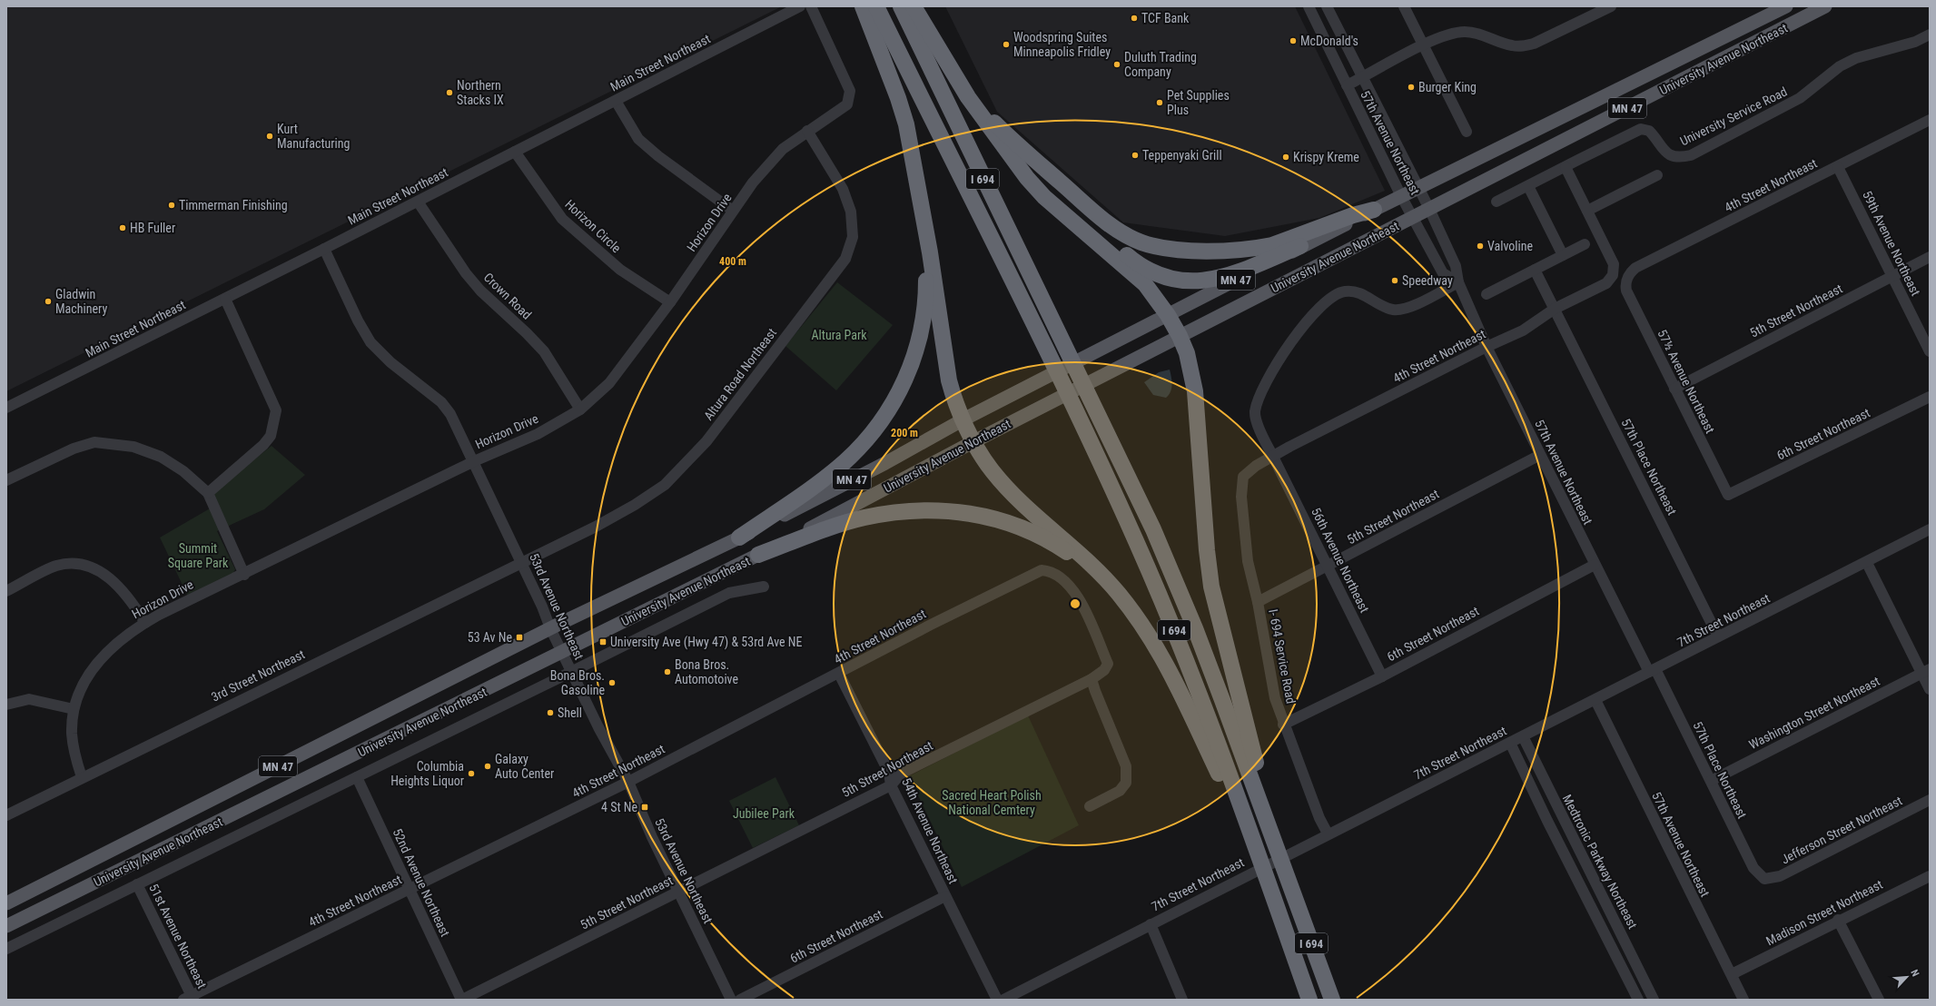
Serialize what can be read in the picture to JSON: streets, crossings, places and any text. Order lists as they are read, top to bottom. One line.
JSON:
{"streets":{"highway":["I 694"],"main road":["University Avenue Northeast","MN 47"],"street":["Main Street Northeast","University Service Road","57th Avenue Northeast","4th Street Northeast","Horizon Drive","Horizon Circle","59th Avenue Northeast","Crown Road","5th Street Northeast","Altura Road Northeast","57½ Avenue Northeast","6th Street Northeast","57th Place Northeast","56th Avenue Northeast","53rd Avenue Northeast","7th Street Northeast","I- 694 Service Road","3rd Street Northeast","Washington Street Northeast","Jefferson Street Northeast","54th Avenue Northeast","Medtronic Parkway Northeast","52nd Avenue Northeast","Madison Street Northeast","51st Avenue Northeast"]},"crossings":[["University Avenue Northeast","57th Avenue Northeast"],["University Avenue Northeast","53rd Avenue Northeast"],["University Avenue Northeast","52nd Avenue Northeast"],["University Avenue Northeast","51st Avenue Northeast"],["Main Street Northeast","Horizon Circle"],["Main Street Northeast","Crown Road"],["Main Street Northeast","53rd Avenue Northeast"],["57th Avenue Northeast","4th Street Northeast"],["57th Avenue Northeast","5th Street Northeast"],["57th Avenue Northeast","6th Street Northeast"],["57th Avenue Northeast","57th Place Northeast"],["57th Avenue Northeast","7th Street Northeast"],["57th Avenue Northeast","Madison Street Northeast"],["4th Street Northeast","59th Avenue Northeast"],["4th Street Northeast","5th Street Northeast"],["4th Street Northeast","57½ Avenue Northeast"],["4th Street Northeast","57th Place Northeast"],["4th Street Northeast","56th Avenue Northeast"],["4th Street Northeast","53rd Avenue Northeast"],["4th Street Northeast","I- 694 Service Road"],["4th Street Northeast","54th Avenue Northeast"],["4th Street Northeast","52nd Avenue Northeast"],["4th Street Northeast","51st Avenue Northeast"],["Horizon Drive","Horizon Circle"],["Horizon Drive","Crown Road"],["Horizon Drive","Altura Road Northeast"],["Horizon Drive","53rd Avenue Northeast"],["Horizon Drive","3rd Street Northeast"],["59th Avenue Northeast","5th Street Northeast"],["5th Street Northeast","57½ Avenue Northeast"],["5th Street Northeast","56th Avenue Northeast"],["5th Street Northeast","53rd Avenue Northeast"],["5th Street Northeast","I- 694 Service Road"],["5th Street Northeast","54th Avenue Northeast"],["5th Street Northeast","52nd Avenue Northeast"],["Altura Road Northeast","53rd Avenue Northeast"],["Altura Road Northeast","3rd Street Northeast"],["57½ Avenue Northeast","6th Street Northeast"],["6th Street Northeast","56th Avenue Northeast"],["6th Street Northeast","I- 694 Service Road"],["6th Street Northeast","54th Avenue Northeast"],["57th Place Northeast","7th Street Northeast"],["57th Place Northeast","Washington Street Northeast"],["57th Place Northeast","Jefferson Street Northeast"],["53rd Avenue Northeast","3rd Street Northeast"],["7th Street Northeast","I- 694 Service Road"],["7th Street Northeast","Medtronic Parkway Northeast"]],"parks":["Altura Park","Summit Square Park","Sacred Heart Polish National Cemtery","Jubilee Park"],"places":{"other":["TCF Bank","McDonald's","Woodspring Suites Minneapolis Fridley","Duluth Trading Company","Burger King","Northern Stacks IX","Pet Supplies Plus","Kurt Manufacturing","Teppenyaki Grill","Krispy Kreme","Timmerman Finishing","HB Fuller","Valvoline","Speedway","Gladwin Machinery","Bona Bros. Automotoive","Bona Bros. Gasoline","Shell","Galaxy Auto Center","Columbia Heights Liquor"],"transit":["53 Av Ne","University Ave (Hwy 47) & 53rd Ave NE","4 St Ne"]},"north":"top right","rings":["400 m","200 m"]}
